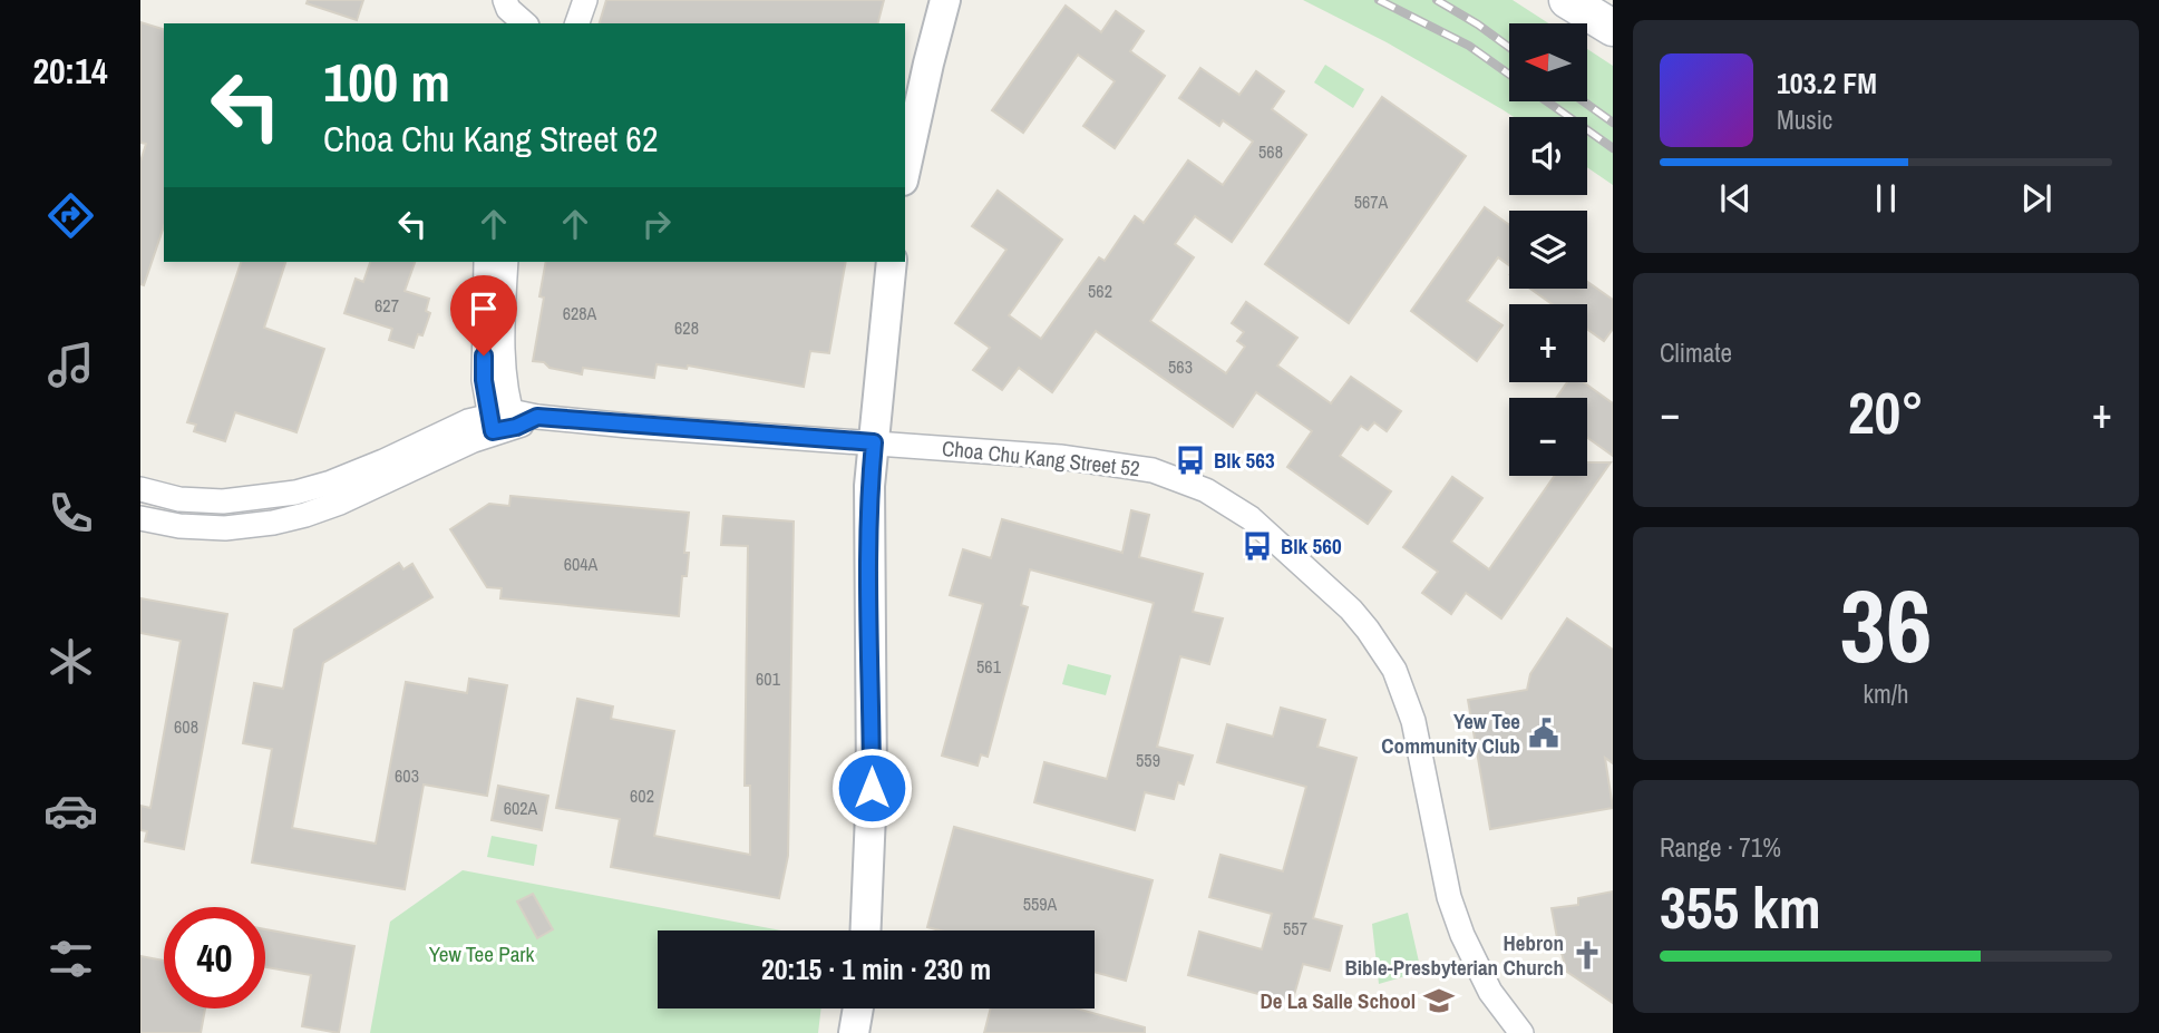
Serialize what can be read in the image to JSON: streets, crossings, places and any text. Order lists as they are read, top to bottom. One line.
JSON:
{"streets":{"street":["Choa Chu Kang Street 52"]},"parks":["Yew Tee Park"],"places":{"bus stop":["Blk 563","Blk 560"],"public building":["Yew Tee Community Club"],"church":["Hebron Bible-Presbyterian Church"],"school or university":["De La Salle School"]},"house_numbers":["568","567A","562","627","628A","628","563","604A","561","601","608","559","603","602","602A","559A","557"],"north":"left","page":{"tabs":"20:14","map_buttons":["+","−"],"turn":["100 m","Choa Chu Kang Street 62"],"song":["103.2 FM","Music"],"tile":["Climate",["36","km/h"],["Range · 71%","355 km"]],"heat":["−","20°","+"],"limit":"40","trip":"20:15 · 1 min · 230 m"}}
